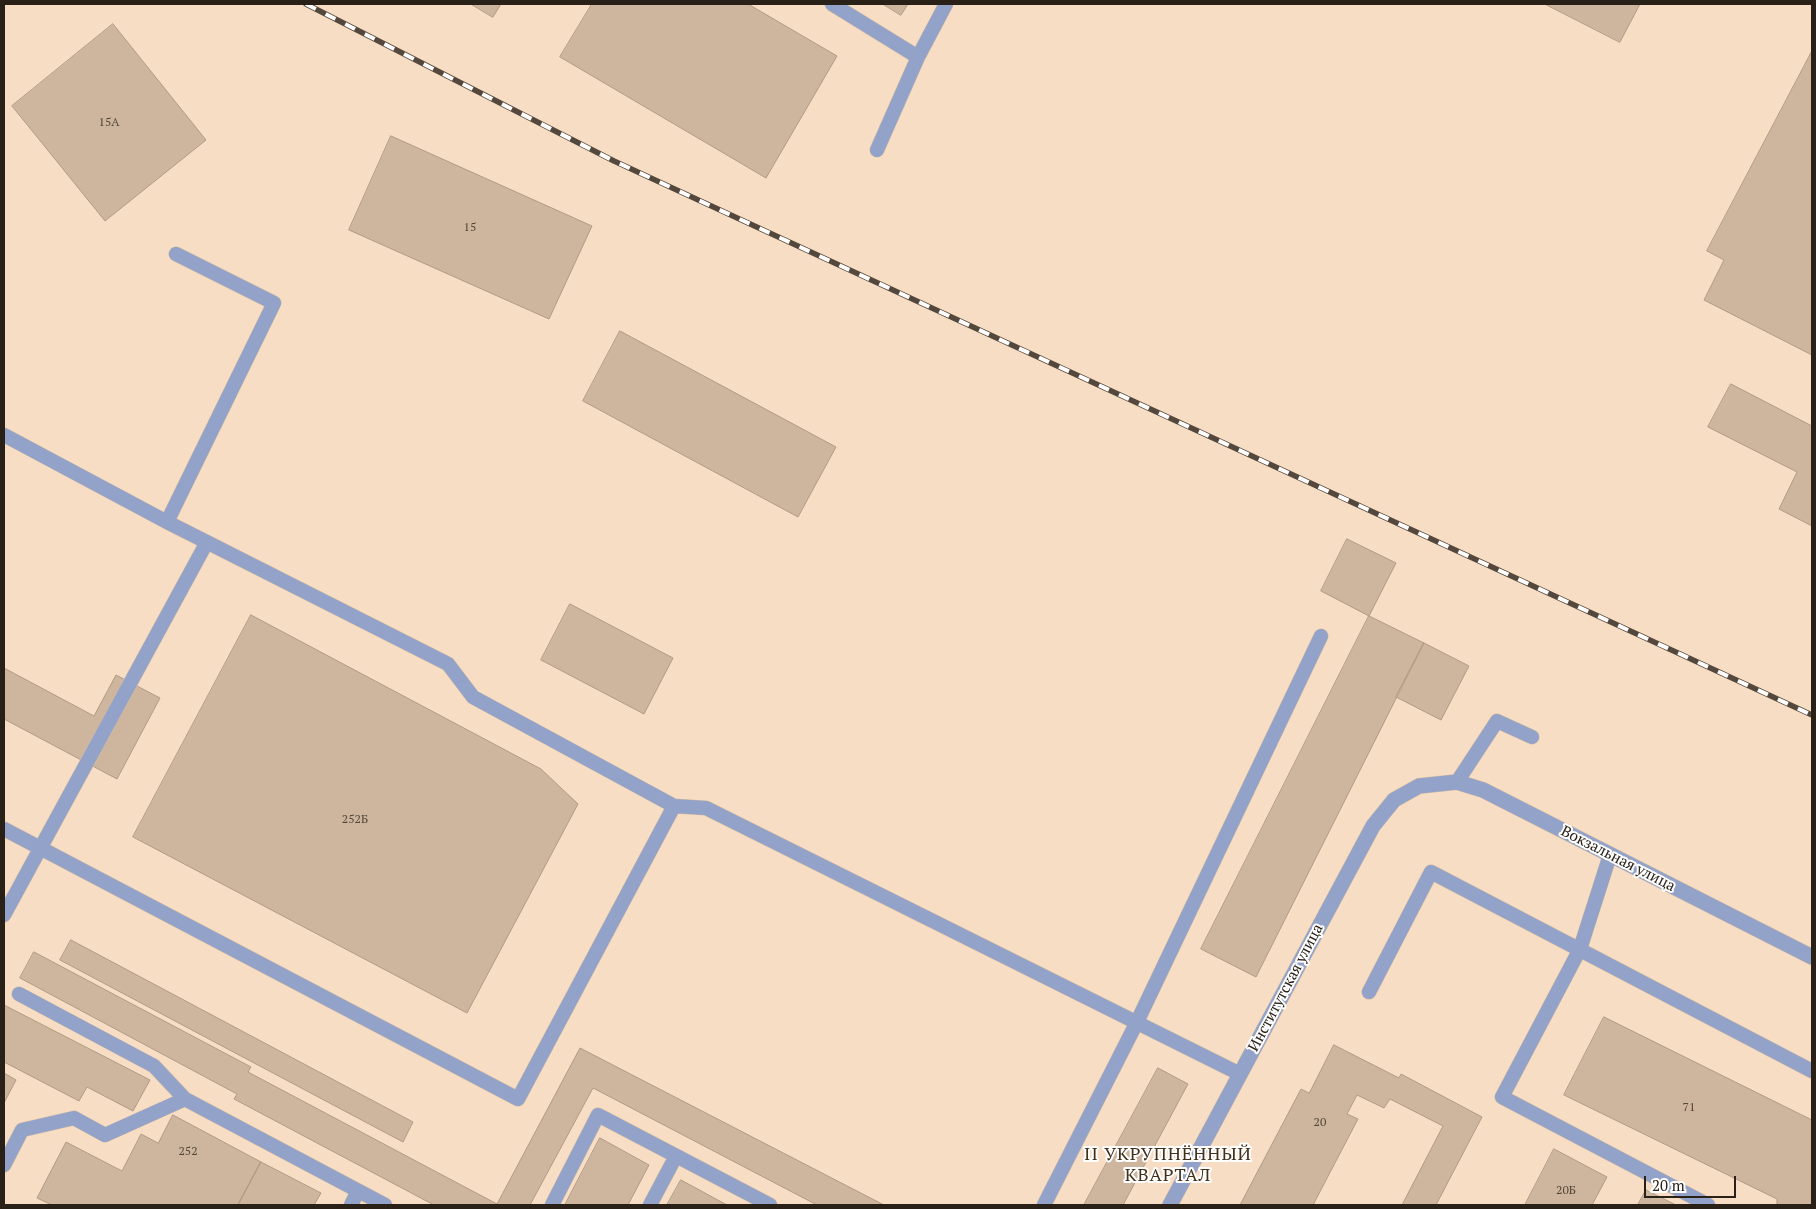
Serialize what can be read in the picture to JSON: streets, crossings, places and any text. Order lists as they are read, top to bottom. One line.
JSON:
{"streets":{"street":["Вокзальная улица","Институтская улица"]},"crossings":[["Вокзальная улица","Институтская улица"]],"districts":["II УКРУПНЁННЫЙ КВАРТАЛ"],"house_numbers":["15А","15","252Б","71","20","252","20Б"],"scale_bar":"20 m"}
